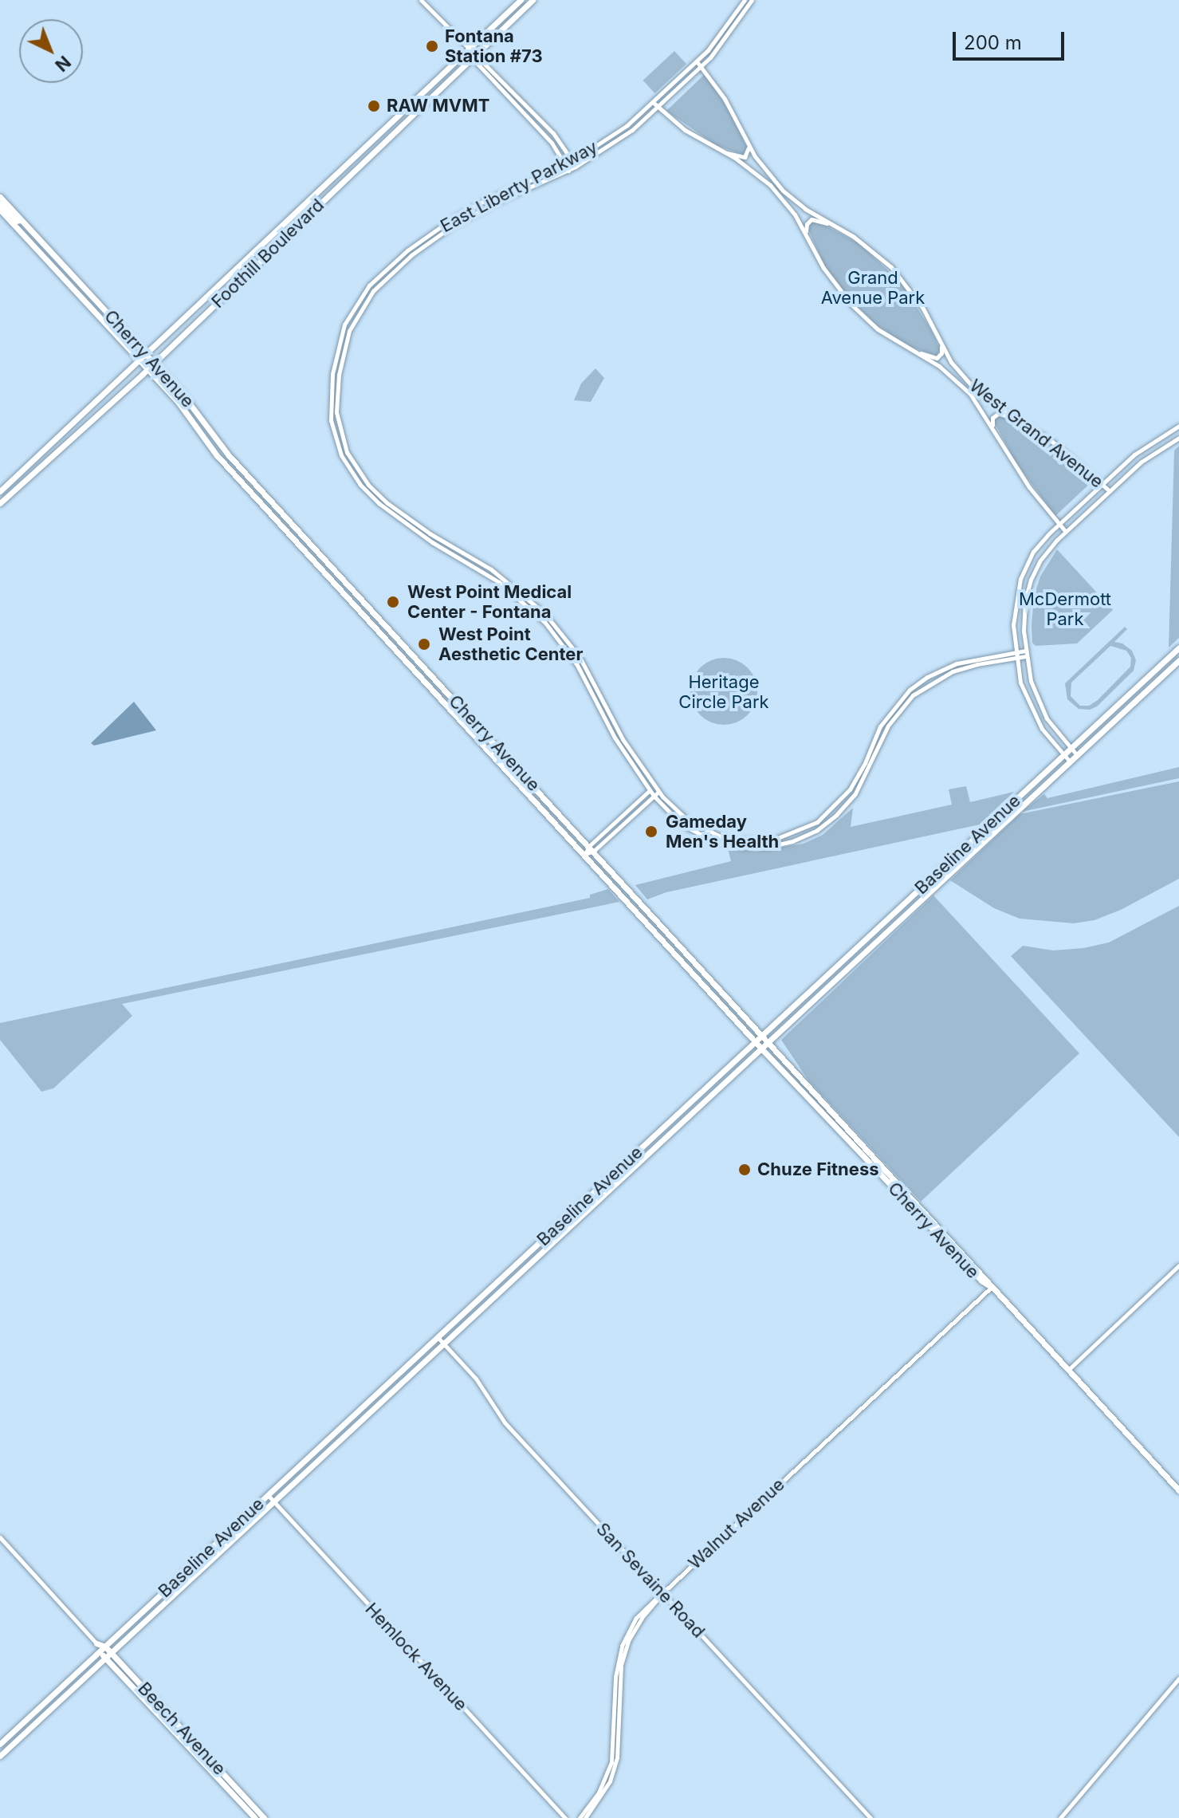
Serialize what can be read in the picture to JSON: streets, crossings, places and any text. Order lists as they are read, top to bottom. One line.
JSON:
{"streets":{"main road":["Foothill Boulevard","Cherry Avenue","Baseline Avenue","Beech Avenue"],"street":["East Liberty Parkway","West Grand Avenue","Walnut Avenue","San Sevaine Road","Hemlock Avenue"]},"crossings":[["East Liberty Parkway","West Grand Avenue"],["Foothill Boulevard","Cherry Avenue"],["Cherry Avenue","Baseline Avenue"],["Cherry Avenue","Walnut Avenue"],["Baseline Avenue","San Sevaine Road"],["Baseline Avenue","Hemlock Avenue"],["Baseline Avenue","Beech Avenue"],["Walnut Avenue","San Sevaine Road"]],"parks":["Grand Avenue Park","McDermott Park","Heritage Circle Park"],"places":["Fontana Station #73","RAW MVMT","West Point Medical Center - Fontana","West Point Aesthetic Center","Gameday Men's Health","Chuze Fitness"],"scale_bar":"200 m","north":"bottom right"}
